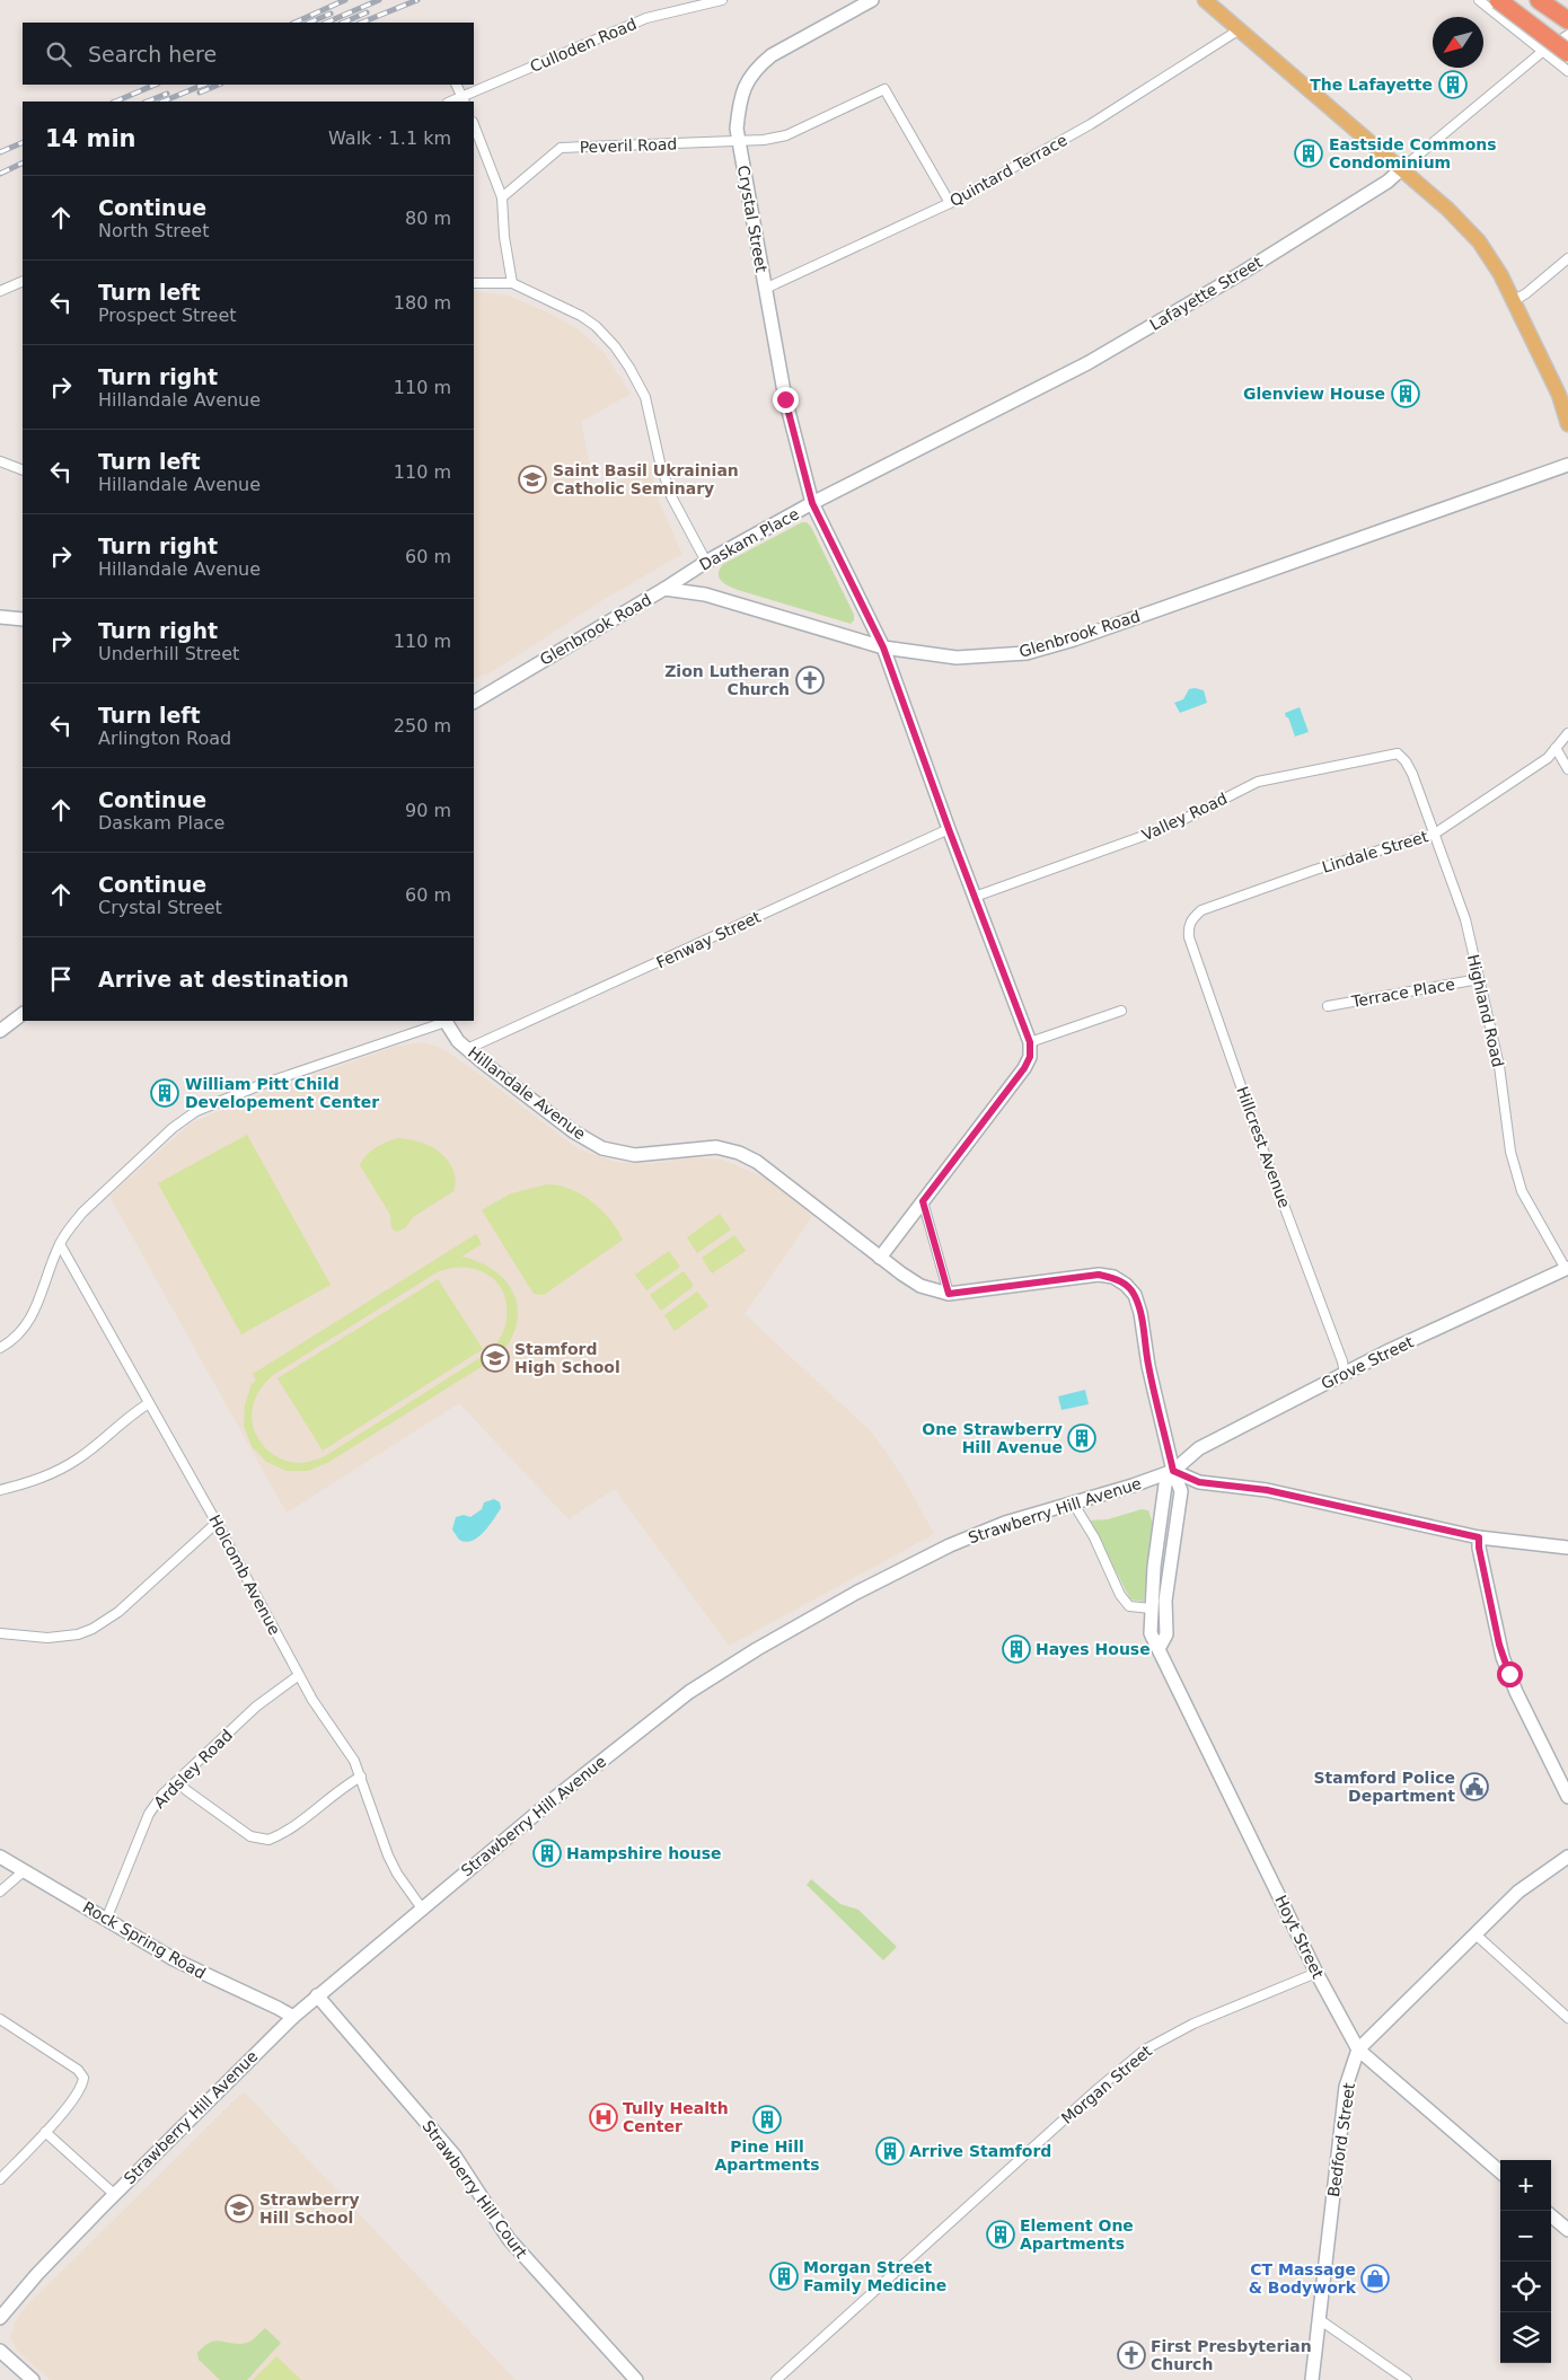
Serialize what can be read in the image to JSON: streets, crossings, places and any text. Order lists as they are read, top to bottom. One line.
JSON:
{"streets":{"street":["Culloden Road","Peveril Road","Quintard Terrace","Crystal Street","Lafayette Street","Daskam Place","Glenbrook Road","Valley Road","Lindale Street","Fenway Street","Terrace Place","Highland Road","Hillandale Avenue","Hillcrest Avenue","Grove Street","Strawberry Hill Avenue","Holcomb Avenue","Ardsley Road","Hoyt Street","Rock Spring Road","Morgan Street","Bedford Street","Strawberry Hill Court"]},"crossings":[["Peveril Road","Quintard Terrace"],["Peveril Road","Crystal Street"],["Quintard Terrace","Crystal Street"],["Crystal Street","Lafayette Street"],["Crystal Street","Daskam Place"],["Lafayette Street","Daskam Place"],["Daskam Place","Glenbrook Road"],["Daskam Place","Valley Road"],["Daskam Place","Fenway Street"],["Valley Road","Highland Road"],["Lindale Street","Highland Road"],["Lindale Street","Hillcrest Avenue"],["Fenway Street","Hillandale Avenue"],["Terrace Place","Highland Road"],["Highland Road","Grove Street"],["Hillandale Avenue","Grove Street"],["Hillandale Avenue","Strawberry Hill Avenue"],["Hillandale Avenue","Holcomb Avenue"],["Hillandale Avenue","Hoyt Street"],["Hillcrest Avenue","Grove Street"],["Grove Street","Strawberry Hill Avenue"],["Grove Street","Hoyt Street"],["Strawberry Hill Avenue","Holcomb Avenue"],["Strawberry Hill Avenue","Hoyt Street"],["Strawberry Hill Avenue","Rock Spring Road"],["Strawberry Hill Avenue","Strawberry Hill Court"],["Holcomb Avenue","Ardsley Road"],["Ardsley Road","Rock Spring Road"],["Hoyt Street","Morgan Street"],["Hoyt Street","Bedford Street"]],"places":{"building":["The Lafayette","Eastside Commons Condominium","Glenview House","William Pitt Child Developement Center","One Strawberry Hill Avenue","Hayes House","Hampshire house","Pine Hill Apartments","Arrive Stamford","Element One Apartments","Morgan Street Family Medicine"],"school or university":["Saint Basil Ukrainian Catholic Seminary","Stamford High School","Strawberry Hill School"],"church":["Zion Lutheran Church","First Presbyterian Church"],"public building":["Stamford Police Department"],"hospital":["Tully Health Center"],"shop":["CT Massage & Bodywork"]},"north":"bottom left","page":{"search":"Search here","heading":["14 min","Walk · 1.1 km"],"list":[["Continue","North Street","80 m"],["Turn left","Prospect Street","180 m"],["Turn right","Hillandale Avenue","110 m"],["Turn left","Hillandale Avenue","110 m"],["Turn right","Hillandale Avenue","60 m"],["Turn right","Underhill Street","110 m"],["Turn left","Arlington Road","250 m"],["Continue","Daskam Place","90 m"],["Continue","Crystal Street","60 m"],"Arrive at destination"],"map_buttons":["+","−"]}}
